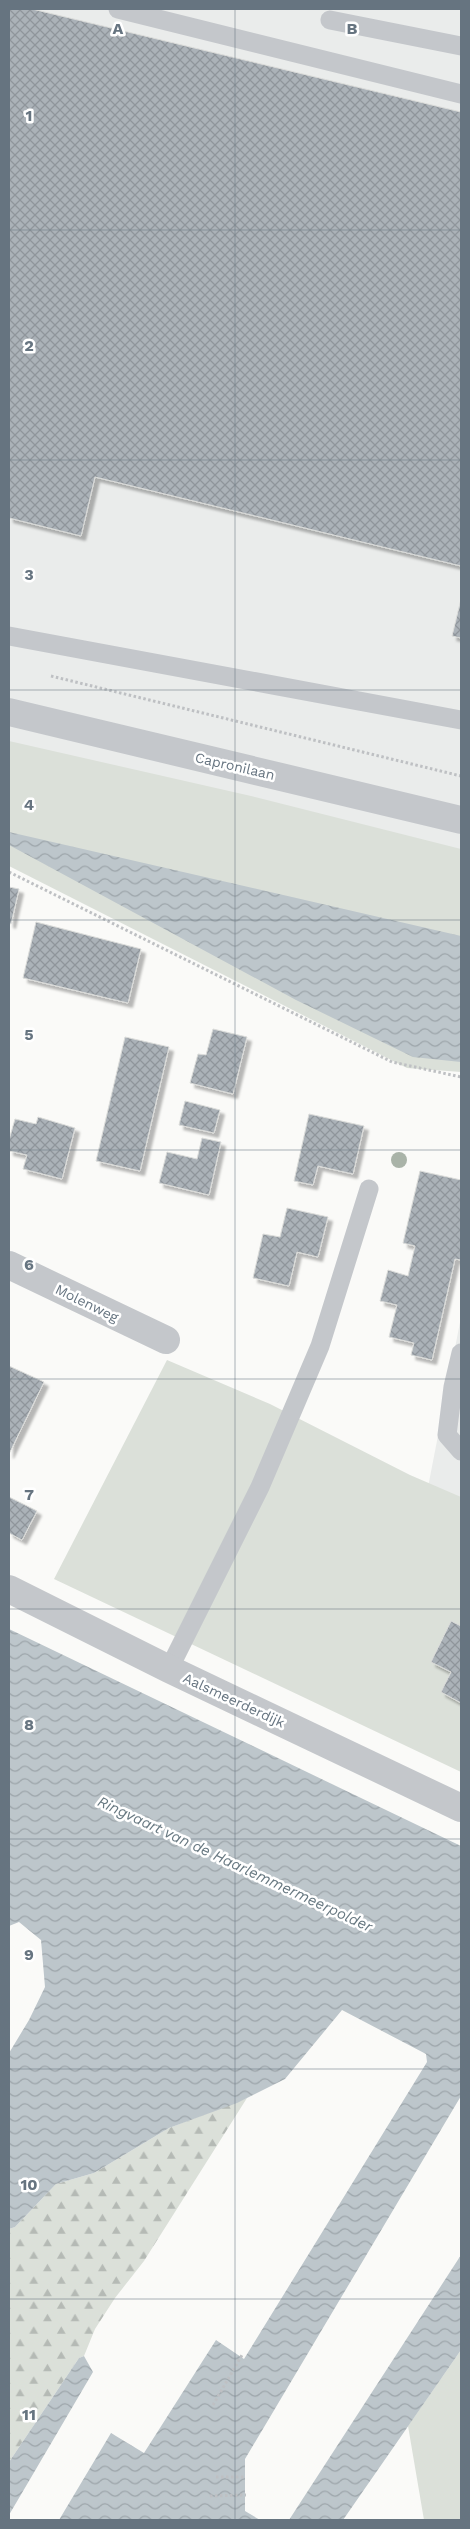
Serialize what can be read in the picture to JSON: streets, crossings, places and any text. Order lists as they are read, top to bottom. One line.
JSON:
{"streets":{"street":["Capronilaan","Molenweg","Aalsmeerderdijk"]},"water":["Ringvaart van de Haarlemmermeerpolder"],"grid":{"columns":["A","B"],"rows":["1","2","3","4","5","6","7","8","9","10","11"]}}
